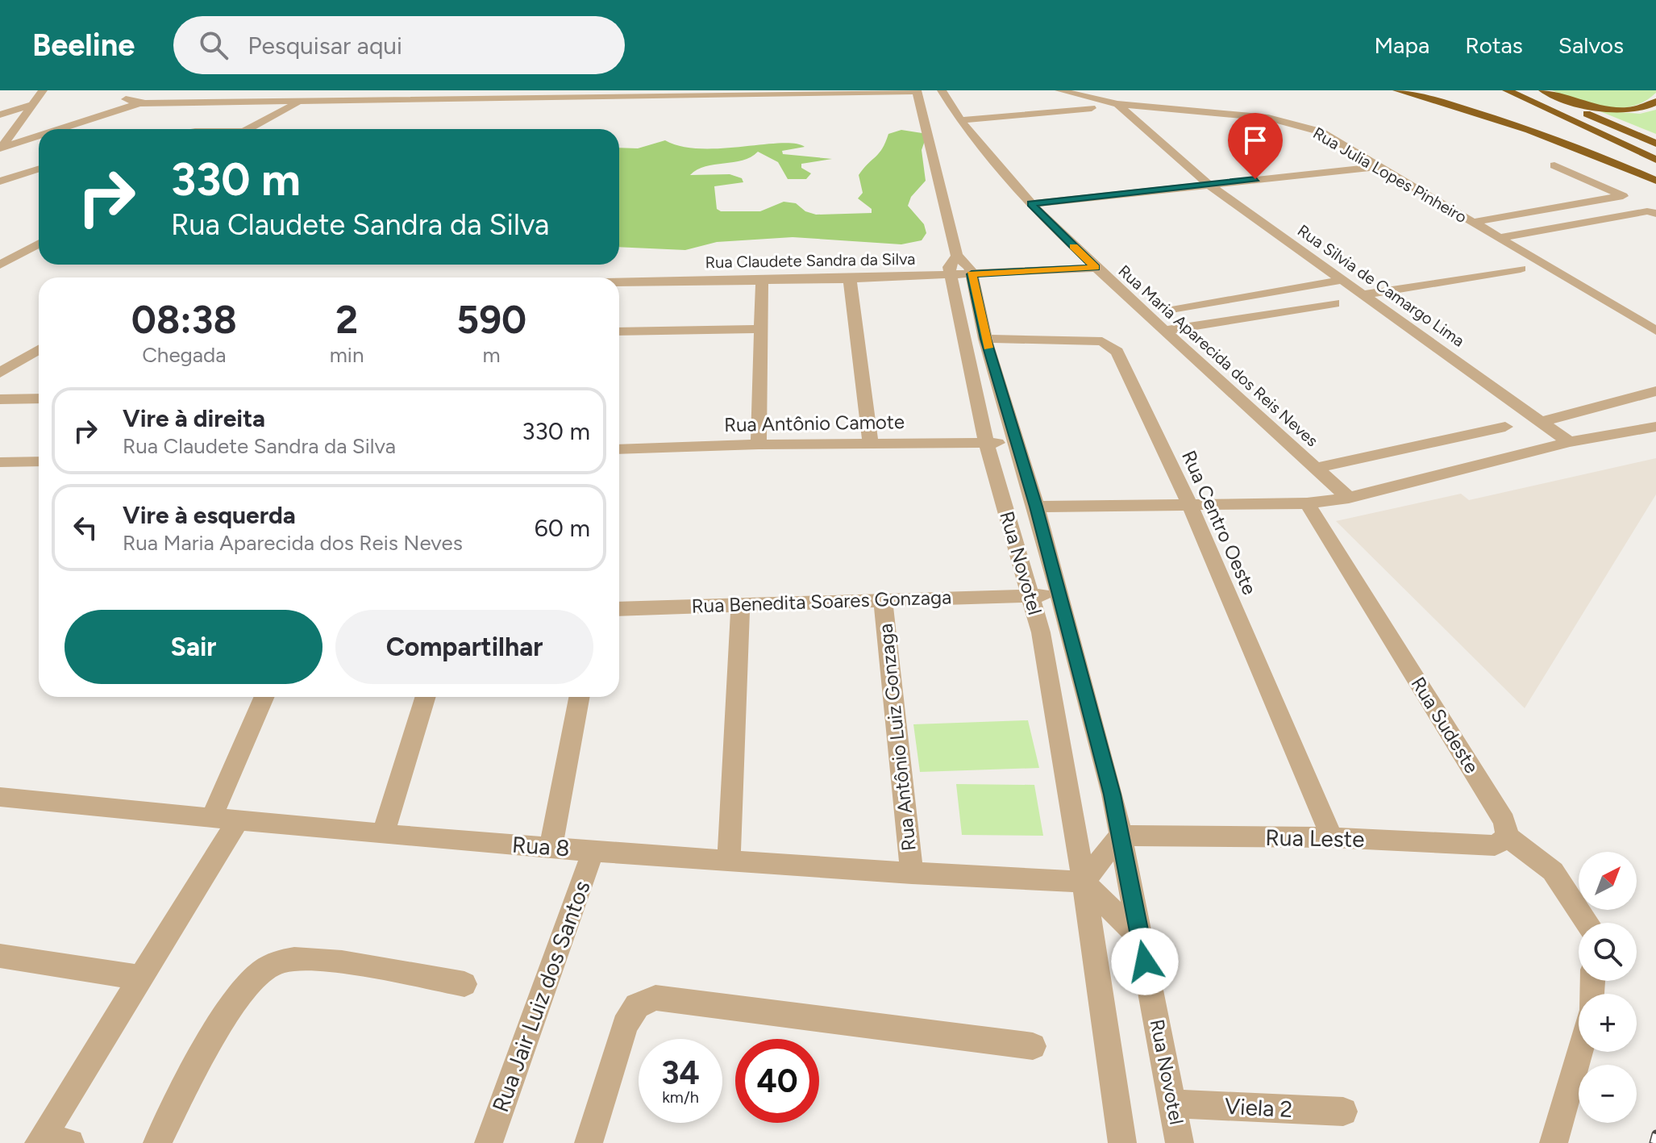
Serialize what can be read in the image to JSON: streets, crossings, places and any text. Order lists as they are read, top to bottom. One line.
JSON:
{"streets":{"street":["Rua Julia Lopes Pinheiro","Rua Claudete Sandra da Silva","Rua Silvia de Camargo Lima","Rua Maria Aparecida dos Reis Neves","Rua Antônio Camote","Rua Centro Oeste","Rua Novotel","Rua Benedita Soares Gonzaga","Rua Sudeste","Rua Antônio Luiz Gonzaga","Rua Leste","Rua 8","Rua Jair Luiz dos Santos","Viela 2"]},"crossings":[["Rua Julia Lopes Pinheiro","Rua Silvia de Camargo Lima"],["Rua Claudete Sandra da Silva","Rua Maria Aparecida dos Reis Neves"],["Rua Claudete Sandra da Silva","Rua Novotel"],["Rua Antônio Camote","Rua Novotel"],["Rua Centro Oeste","Rua Novotel"],["Rua Centro Oeste","Rua Leste"],["Rua Novotel","Rua Benedita Soares Gonzaga"],["Rua Novotel","Rua Leste"],["Rua Novotel","Rua 8"],["Rua Novotel","Viela 2"],["Rua Benedita Soares Gonzaga","Rua Antônio Luiz Gonzaga"],["Rua Sudeste","Rua Leste"],["Rua Antônio Luiz Gonzaga","Rua 8"],["Rua 8","Rua Jair Luiz dos Santos"]],"north":"top right","page":{"header":"Beeline","search":"Pesquisar aqui","nav":["Mapa","Rotas","Salvos"],"turn":["330 m","Rua Claudete Sandra da Silva"],"eta":["08:38","Chegada","2","min","590","m"],"list":[{"name":"Vire à direita","note":"Rua Claudete Sandra da Silva","value":"330 m"},{"name":"Vire à esquerda","note":"Rua Maria Aparecida dos Reis Neves","value":"60 m"}],"buttons":["Sair","Compartilhar"],"map_buttons":["+","−"],"speed":"34 km/h","limit":"40"}}
